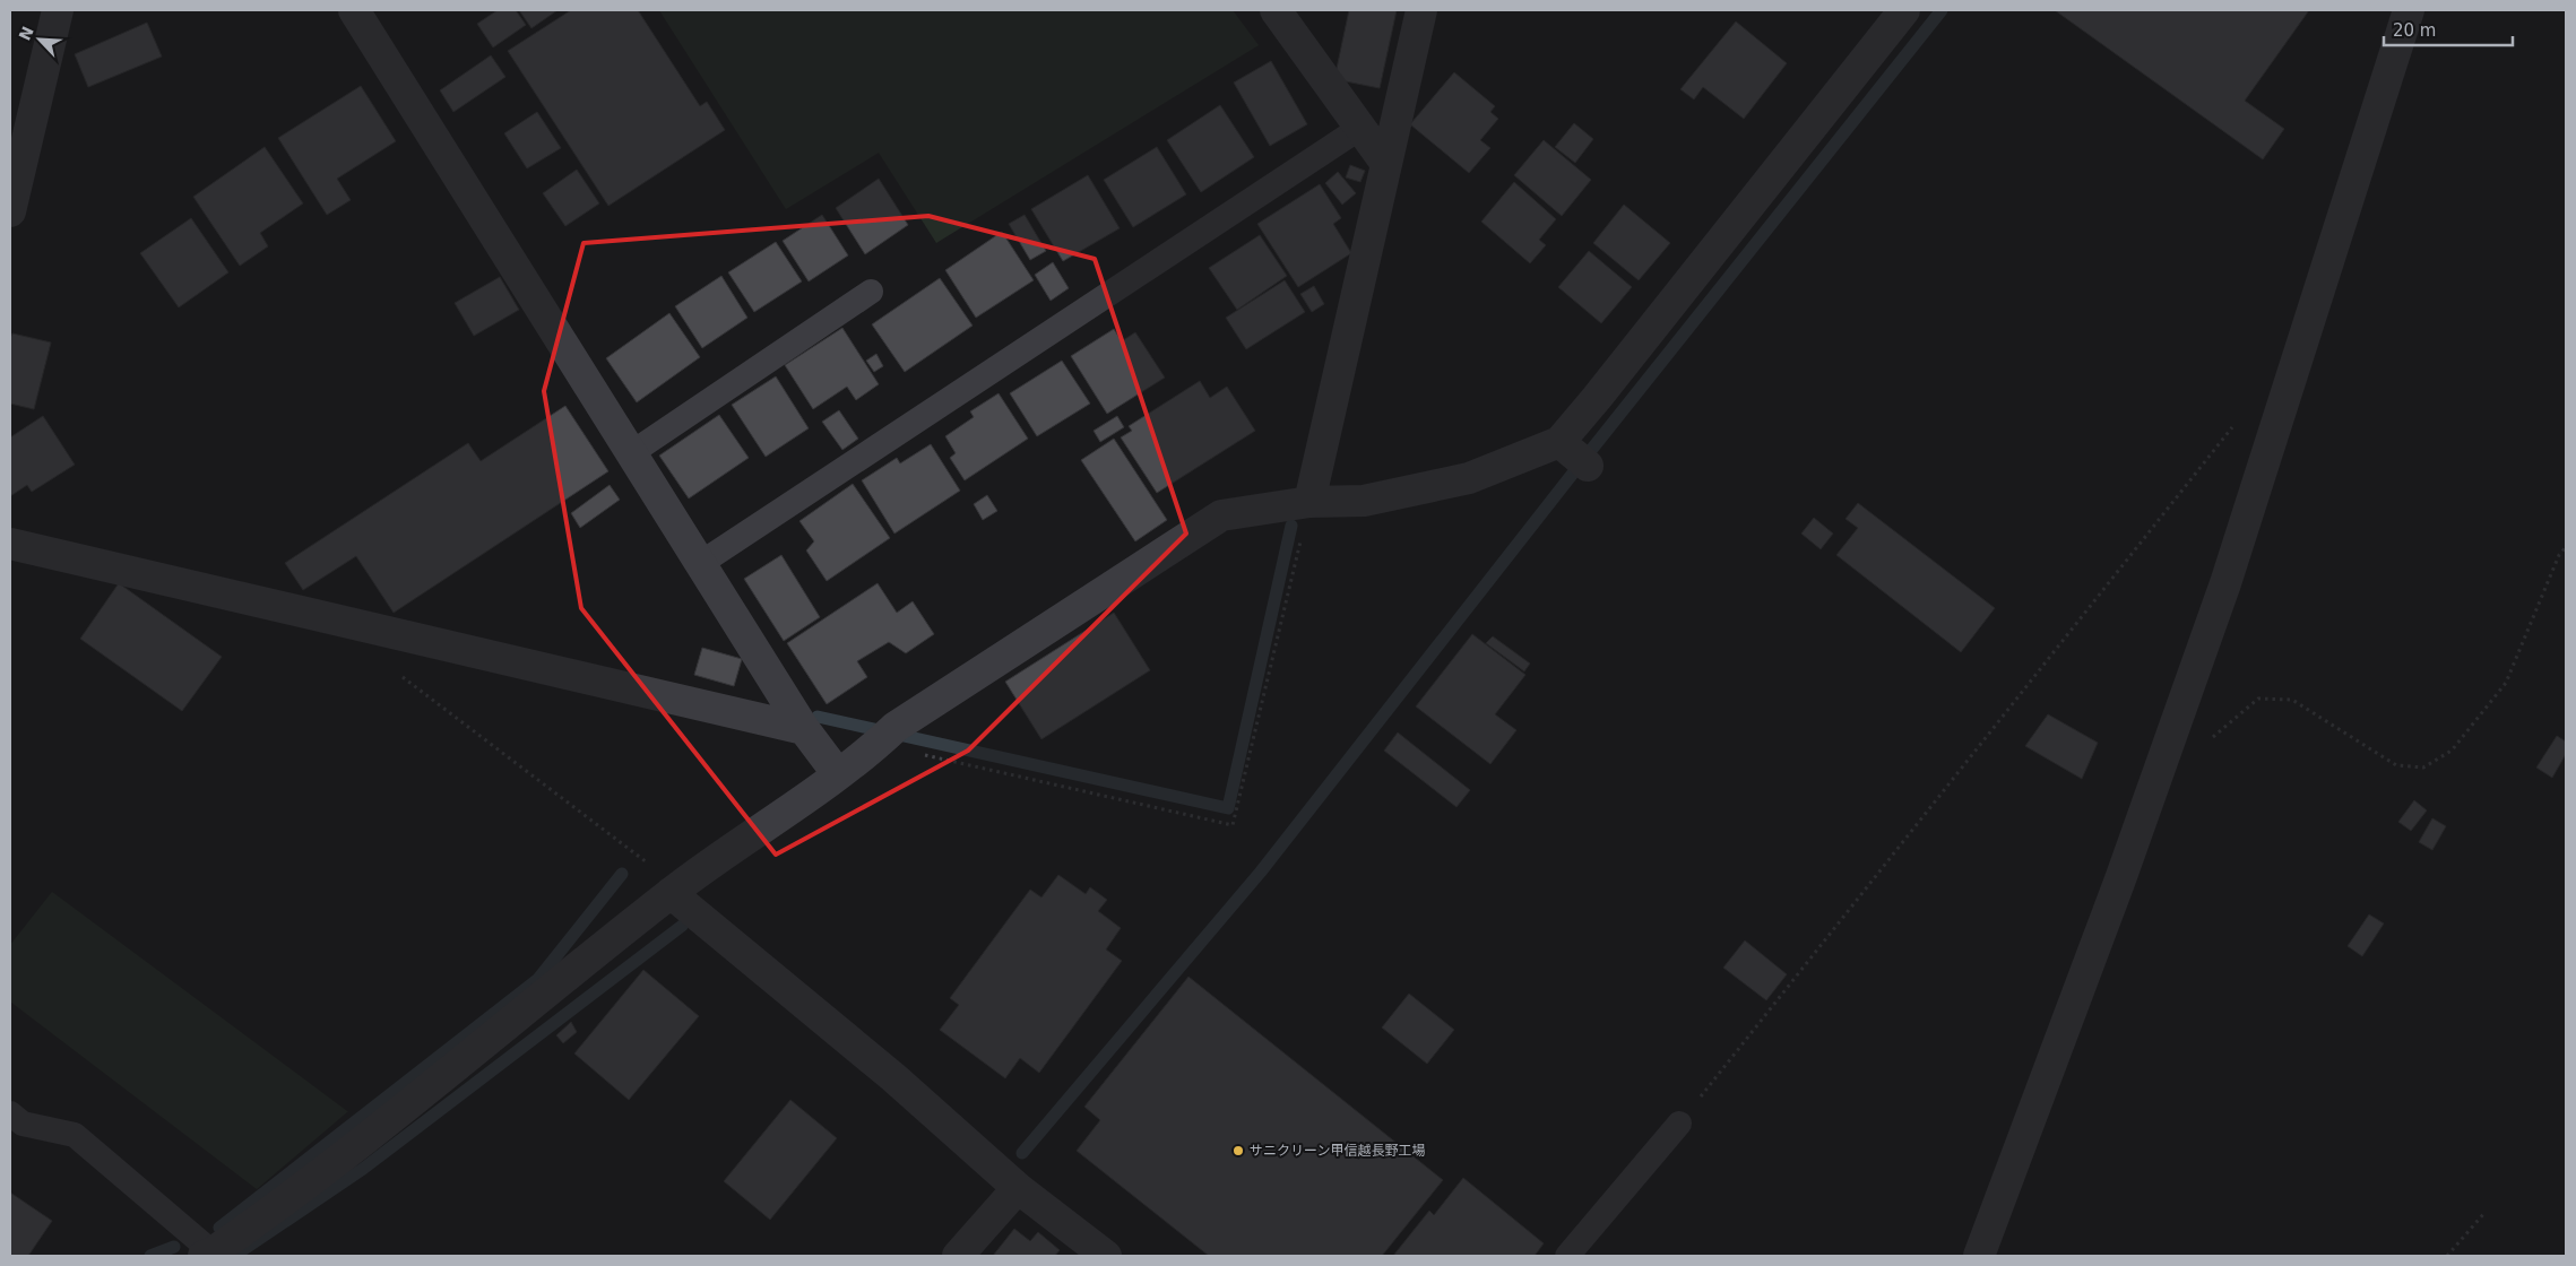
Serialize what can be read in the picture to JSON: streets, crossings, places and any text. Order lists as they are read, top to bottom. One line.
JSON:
{"places":["サニクリーン甲信越長野工場"],"scale_bar":"20 m","north":"top left"}
